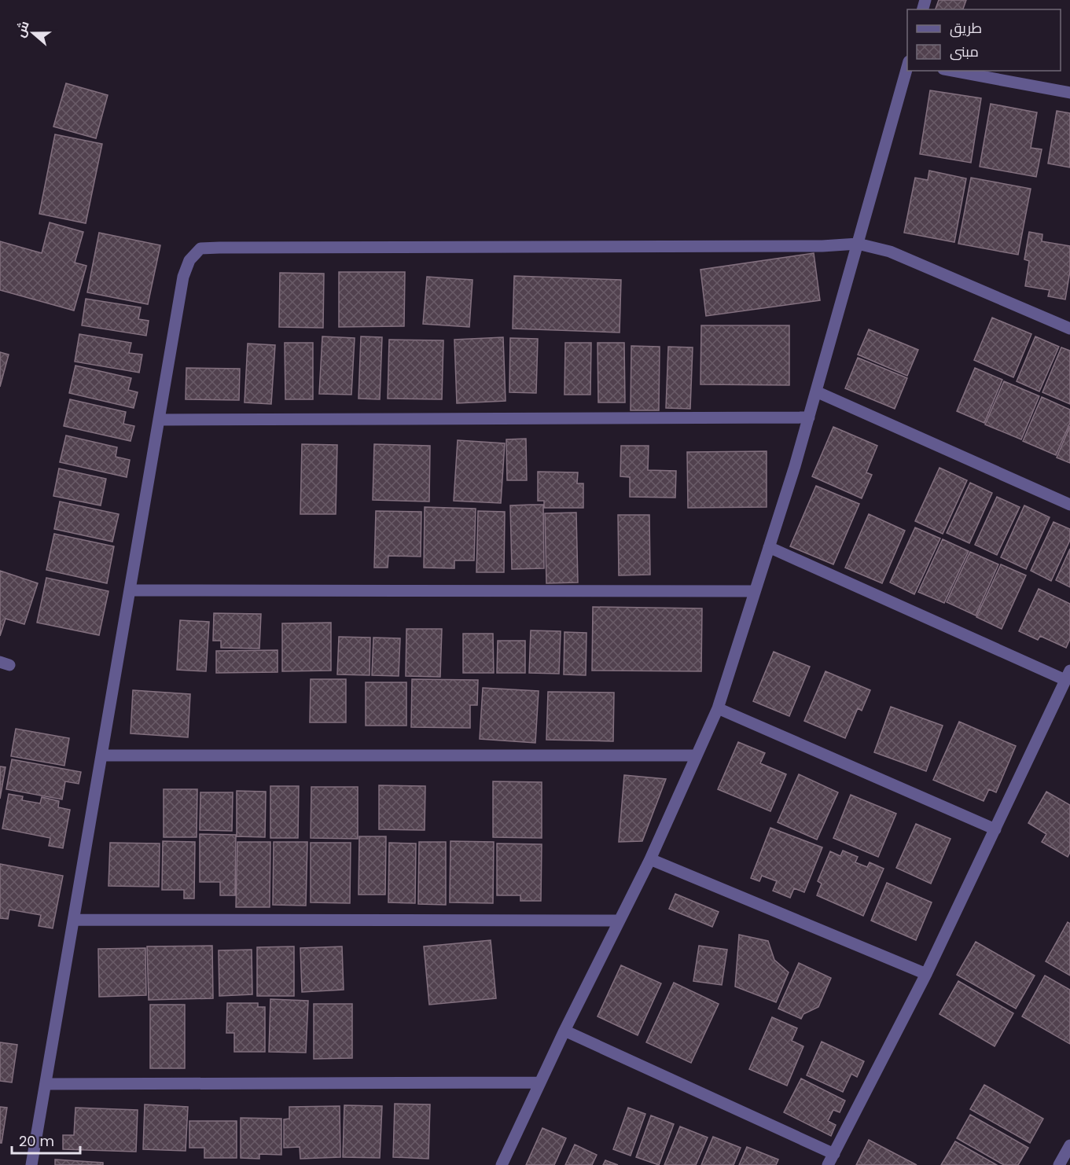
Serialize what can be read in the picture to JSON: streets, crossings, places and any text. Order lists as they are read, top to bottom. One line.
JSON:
{"legend":["طريق","مبنى"],"scale_bar":"20 m","north":"left"}
